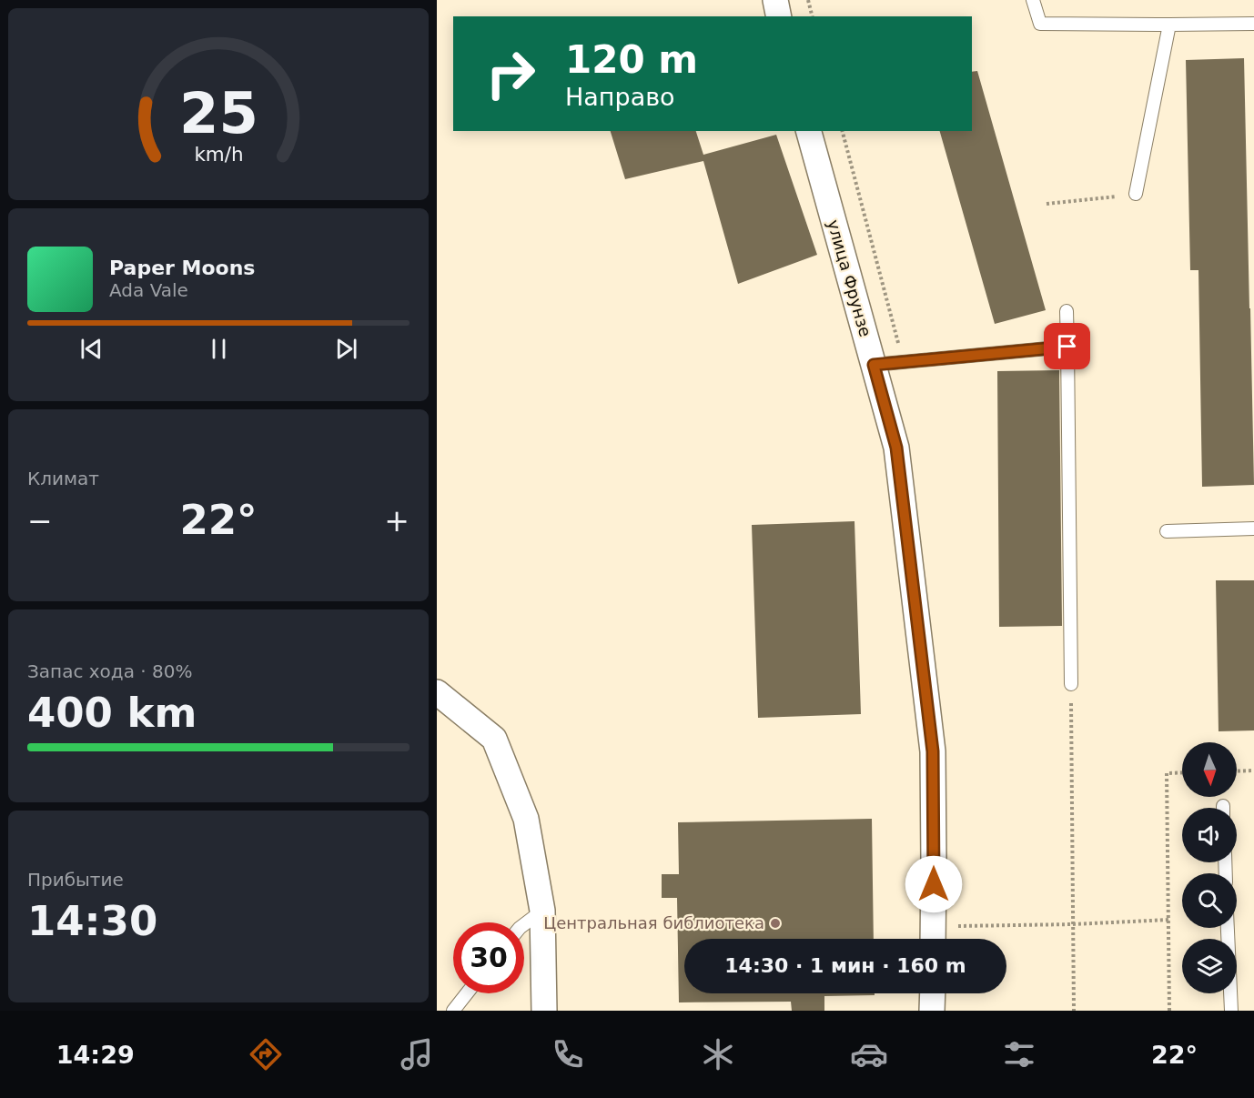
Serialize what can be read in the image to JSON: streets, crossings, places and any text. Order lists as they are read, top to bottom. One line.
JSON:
{"streets":{"street":["улица Фрунзе"]},"places":["Центральная библиотека"],"north":"bottom","page":{"turn":["120 m","Направо"],"song":["Paper Moons","Ada Vale"],"tile":["Климат",["Запас хода · 80%","400 km"],["Прибытие","14:30"]],"heat":["−","22°","+"],"limit":"30","trip":"14:30 · 1 мин · 160 m","tabs":["14:29","22°"],"gauge":["25","km/h"]}}
